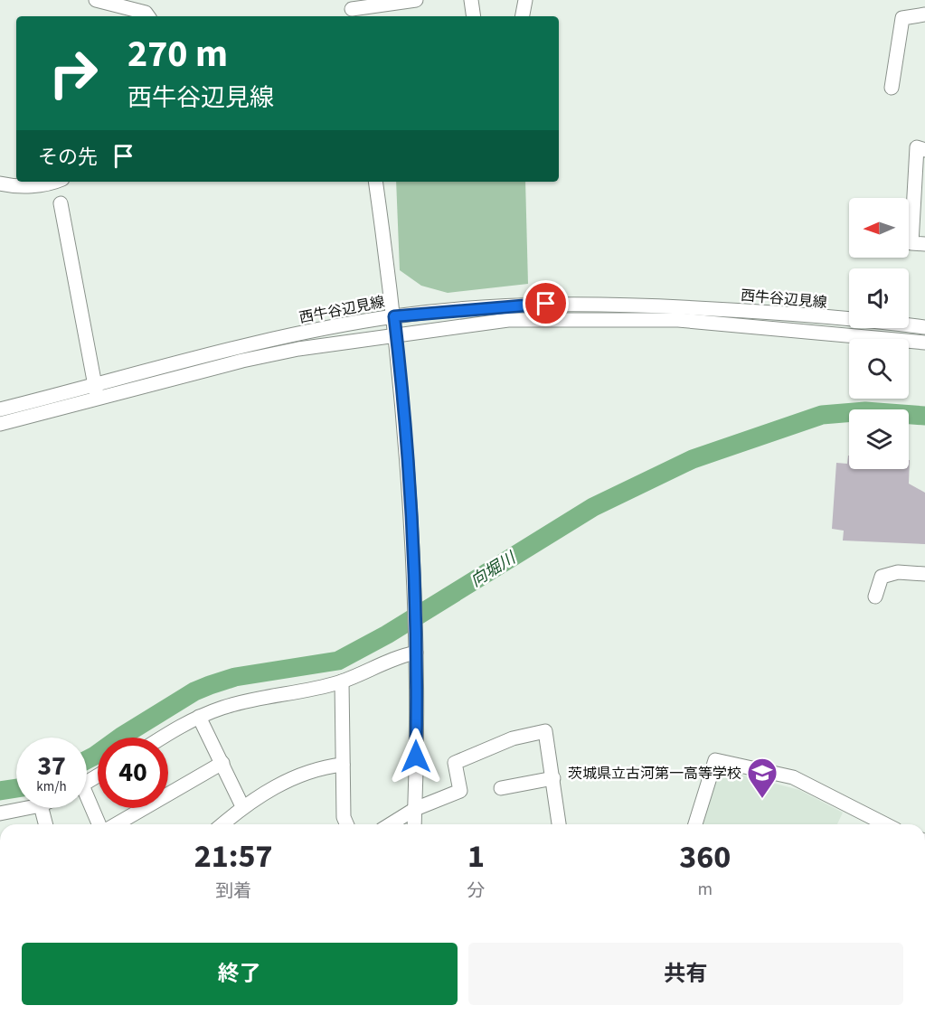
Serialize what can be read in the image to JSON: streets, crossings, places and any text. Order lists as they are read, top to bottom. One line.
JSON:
{"streets":{"street":["西牛谷辺見線"]},"water":["向堀川"],"places":{"school or university":["茨城県立古河第一高等学校"]},"north":"left","page":{"turn":["270 m","西牛谷辺見線"],"then":"その先","speed":"37 km/h","limit":"40","eta":["21:57","到着","1","分","360","m"],"buttons":["終了","共有"]}}
